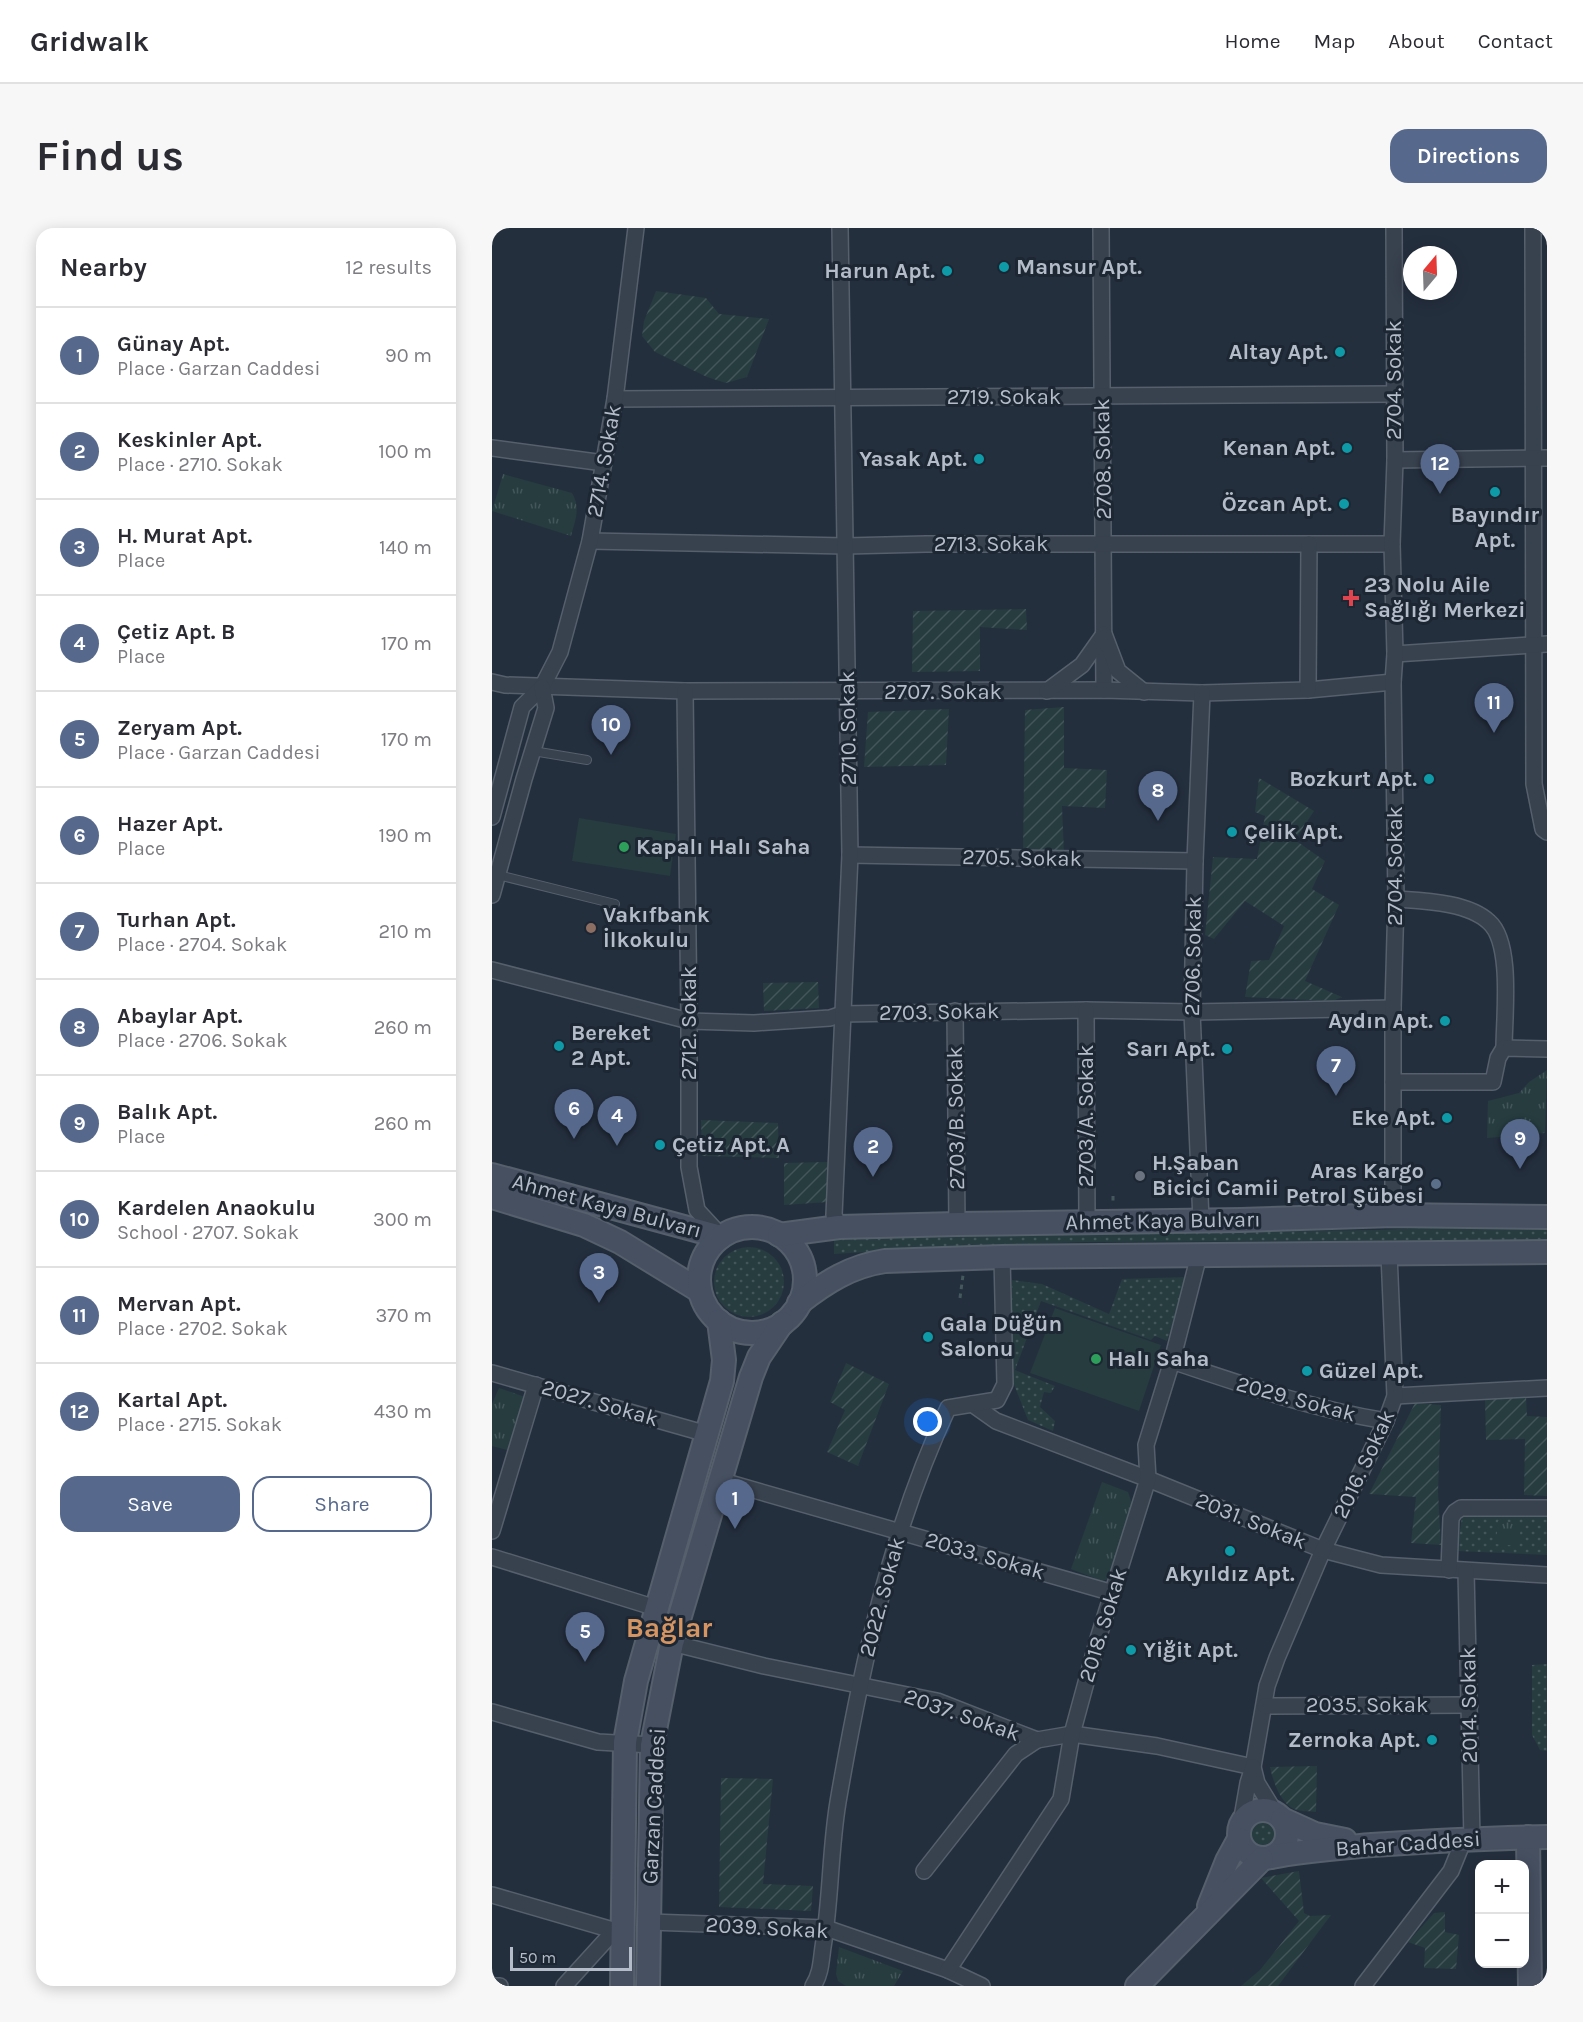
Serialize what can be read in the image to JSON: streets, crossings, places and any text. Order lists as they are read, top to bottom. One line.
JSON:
{"streets":{"main road":["Ahmet Kaya Bulvarı","Garzan Caddesi","Bahar Caddesi"],"street":["2704. Sokak","2719. Sokak","2708. Sokak","2714. Sokak","2713. Sokak","2707. Sokak","2710. Sokak","2705. Sokak","2706. Sokak","2703. Sokak","2712. Sokak","2703/A. Sokak","2703/B. Sokak","2029. Sokak","2027. Sokak","2016. Sokak","2031. Sokak","2033. Sokak","2022. Sokak","2018. Sokak","2035. Sokak","2014. Sokak","2037. Sokak","2039. Sokak"]},"crossings":[["2704. Sokak","2719. Sokak"],["2704. Sokak","2713. Sokak"],["2704. Sokak","2707. Sokak"],["2704. Sokak","2703. Sokak"],["2704. Sokak","Ahmet Kaya Bulvarı"],["2719. Sokak","2708. Sokak"],["2719. Sokak","2714. Sokak"],["2719. Sokak","2710. Sokak"],["2708. Sokak","2713. Sokak"],["2708. Sokak","2707. Sokak"],["2714. Sokak","2713. Sokak"],["2714. Sokak","2707. Sokak"],["2713. Sokak","2710. Sokak"],["2707. Sokak","2710. Sokak"],["2707. Sokak","2706. Sokak"],["2707. Sokak","2712. Sokak"],["2710. Sokak","2705. Sokak"],["2710. Sokak","2703. Sokak"],["2710. Sokak","Ahmet Kaya Bulvarı"],["2705. Sokak","2706. Sokak"],["2706. Sokak","2703. Sokak"],["2706. Sokak","Ahmet Kaya Bulvarı"],["2703. Sokak","2712. Sokak"],["2703. Sokak","2703/A. Sokak"],["2703. Sokak","2703/B. Sokak"],["2712. Sokak","Ahmet Kaya Bulvarı"],["2712. Sokak","Garzan Caddesi"],["2703/A. Sokak","Ahmet Kaya Bulvarı"],["2703/B. Sokak","Ahmet Kaya Bulvarı"],["Ahmet Kaya Bulvarı","2016. Sokak"],["Ahmet Kaya Bulvarı","2022. Sokak"],["Ahmet Kaya Bulvarı","2018. Sokak"],["Ahmet Kaya Bulvarı","Garzan Caddesi"],["2029. Sokak","2016. Sokak"],["2029. Sokak","2018. Sokak"],["2027. Sokak","Garzan Caddesi"],["2016. Sokak","2031. Sokak"],["2016. Sokak","2035. Sokak"],["2016. Sokak","2037. Sokak"],["2016. Sokak","Bahar Caddesi"],["2031. Sokak","2022. Sokak"],["2031. Sokak","2018. Sokak"],["2031. Sokak","2014. Sokak"],["2033. Sokak","2022. Sokak"],["2033. Sokak","2018. Sokak"],["2033. Sokak","Garzan Caddesi"],["2022. Sokak","2037. Sokak"],["2022. Sokak","2039. Sokak"],["2018. Sokak","2037. Sokak"],["2018. Sokak","2039. Sokak"],["2035. Sokak","2014. Sokak"],["2014. Sokak","Bahar Caddesi"],["2037. Sokak","Garzan Caddesi"],["Garzan Caddesi","2039. Sokak"]],"districts":["Bağlar"],"places":{"other":["Mansur Apt.","Harun Apt.","Altay Apt.","Kenan Apt.","Yasak Apt.","Bayındır Apt.","Özcan Apt.","Bozkurt Apt.","Çelik Apt.","Kapalı Halı Saha","Vakıfbank İlkokulu","Aydın Apt.","Bereket 2 Apt.","Sarı Apt.","Eke Apt.","Çetiz Apt. A","H.Şaban Bicici Camii","Aras Kargo Petrol Şübesi","Gala Düğün Salonu","Halı Saha","Güzel Apt.","Akyıldız Apt.","Yiğit Apt.","Zernoka Apt."],"health":["23 Nolu Aile Sağlığı Merkezi"]},"scale_bar":"50 m","north":"top","page":{"header":"Gridwalk","nav":["Home","Map","About","Contact"],"buttons":["Directions",["Save","Share"]],"title":"Find us","heading":["Nearby","12 results"],"list":[{"mark":"1","name":"Günay Apt.","note":"Place · Garzan Caddesi","value":"90 m"},{"mark":"2","name":"Keskinler Apt.","note":"Place · 2710. Sokak","value":"100 m"},{"mark":"3","name":"H. Murat Apt.","note":"Place","value":"140 m"},{"mark":"4","name":"Çetiz Apt. B","note":"Place","value":"170 m"},{"mark":"5","name":"Zeryam Apt.","note":"Place · Garzan Caddesi","value":"170 m"},{"mark":"6","name":"Hazer Apt.","note":"Place","value":"190 m"},{"mark":"7","name":"Turhan Apt.","note":"Place · 2704. Sokak","value":"210 m"},{"mark":"8","name":"Abaylar Apt.","note":"Place · 2706. Sokak","value":"260 m"},{"mark":"9","name":"Balık Apt.","note":"Place","value":"260 m"},{"mark":"10","name":"Kardelen Anaokulu","note":"School · 2707. Sokak","value":"300 m"},{"mark":"11","name":"Mervan Apt.","note":"Place · 2702. Sokak","value":"370 m"},{"mark":"12","name":"Kartal Apt.","note":"Place · 2715. Sokak","value":"430 m"}],"pins":["12","11","10","8","7","6","4","9","2","3","1","5"],"map_buttons":["+","−"],"scale":"50 m"}}
